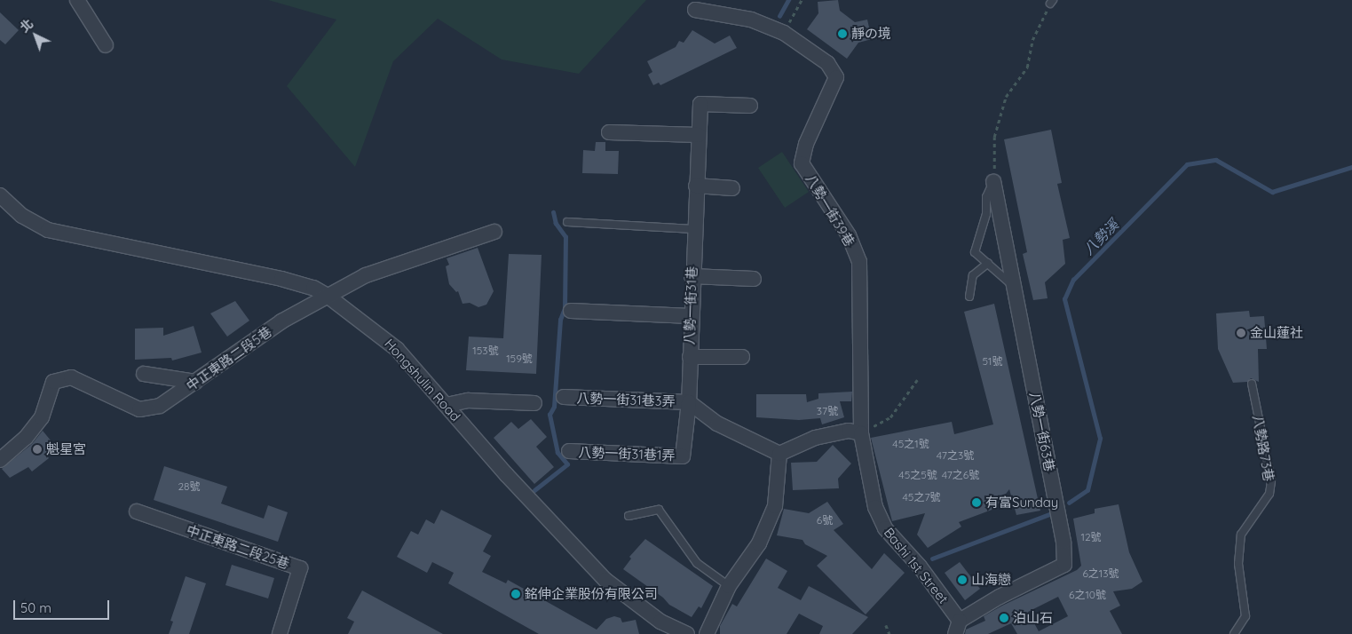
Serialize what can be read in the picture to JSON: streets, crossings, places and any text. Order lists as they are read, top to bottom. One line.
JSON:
{"streets":{"street":["八勢一街39巷","八勢一街31巷","中正東路二段5巷","Hongshulin Road","八勢一街31巷3弄","八勢一街63巷","八勢一街31巷1弄","中正東路二段25巷","Bashi 1st Street"],"lane":["八勢路73巷"]},"crossings":[["八勢一街39巷","Bashi 1st Street"],["八勢一街31巷","八勢一街31巷3弄"],["八勢一街31巷","八勢一街31巷1弄"],["中正東路二段5巷","Hongshulin Road"],["八勢一街31巷3弄","八勢一街31巷1弄"],["八勢一街63巷","Bashi 1st Street"]],"water":["八勢溪"],"places":["靜の境","金山蓮社","魁星宮","有富Sunday","山海戀","銘伸企業股份有限公司","泊山石"],"house_numbers":["153號","159號","51號","37號","45之1號","47之3號","45之5號","47之6號","28號","45之7號","6號","12號","6之13號","6之10號"],"scale_bar":"50 m","north":"top left"}
